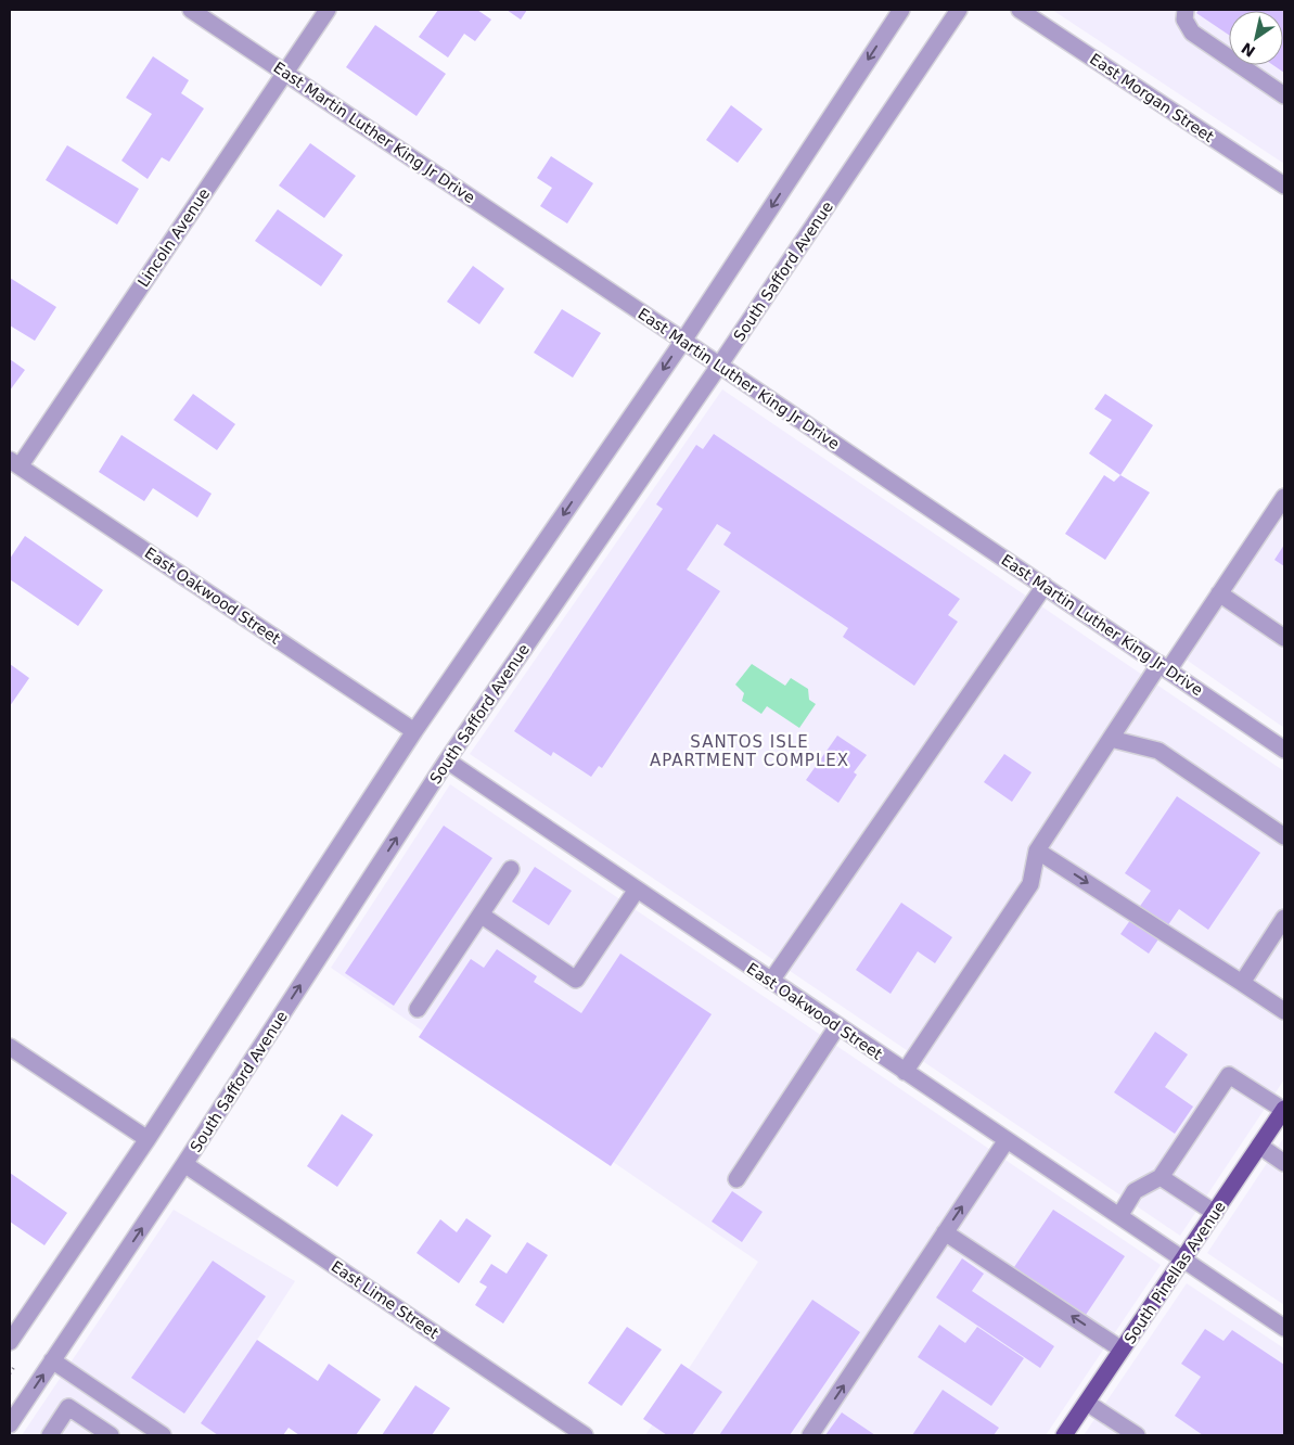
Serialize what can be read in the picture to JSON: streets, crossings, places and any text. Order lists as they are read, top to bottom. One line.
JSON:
{"streets":{"main road":["South Pinellas Avenue"],"street":["East Morgan Street","East Martin Luther King Jr Drive","Lincoln Avenue","South Safford Avenue","East Oakwood Street","East Lime Street"]},"crossings":[["East Martin Luther King Jr Drive","Lincoln Avenue"],["East Martin Luther King Jr Drive","South Safford Avenue"],["Lincoln Avenue","East Oakwood Street"],["South Safford Avenue","East Oakwood Street"],["South Safford Avenue","East Lime Street"],["East Oakwood Street","South Pinellas Avenue"]],"districts":["SANTOS ISLE APARTMENT COMPLEX"],"north":"bottom left"}
